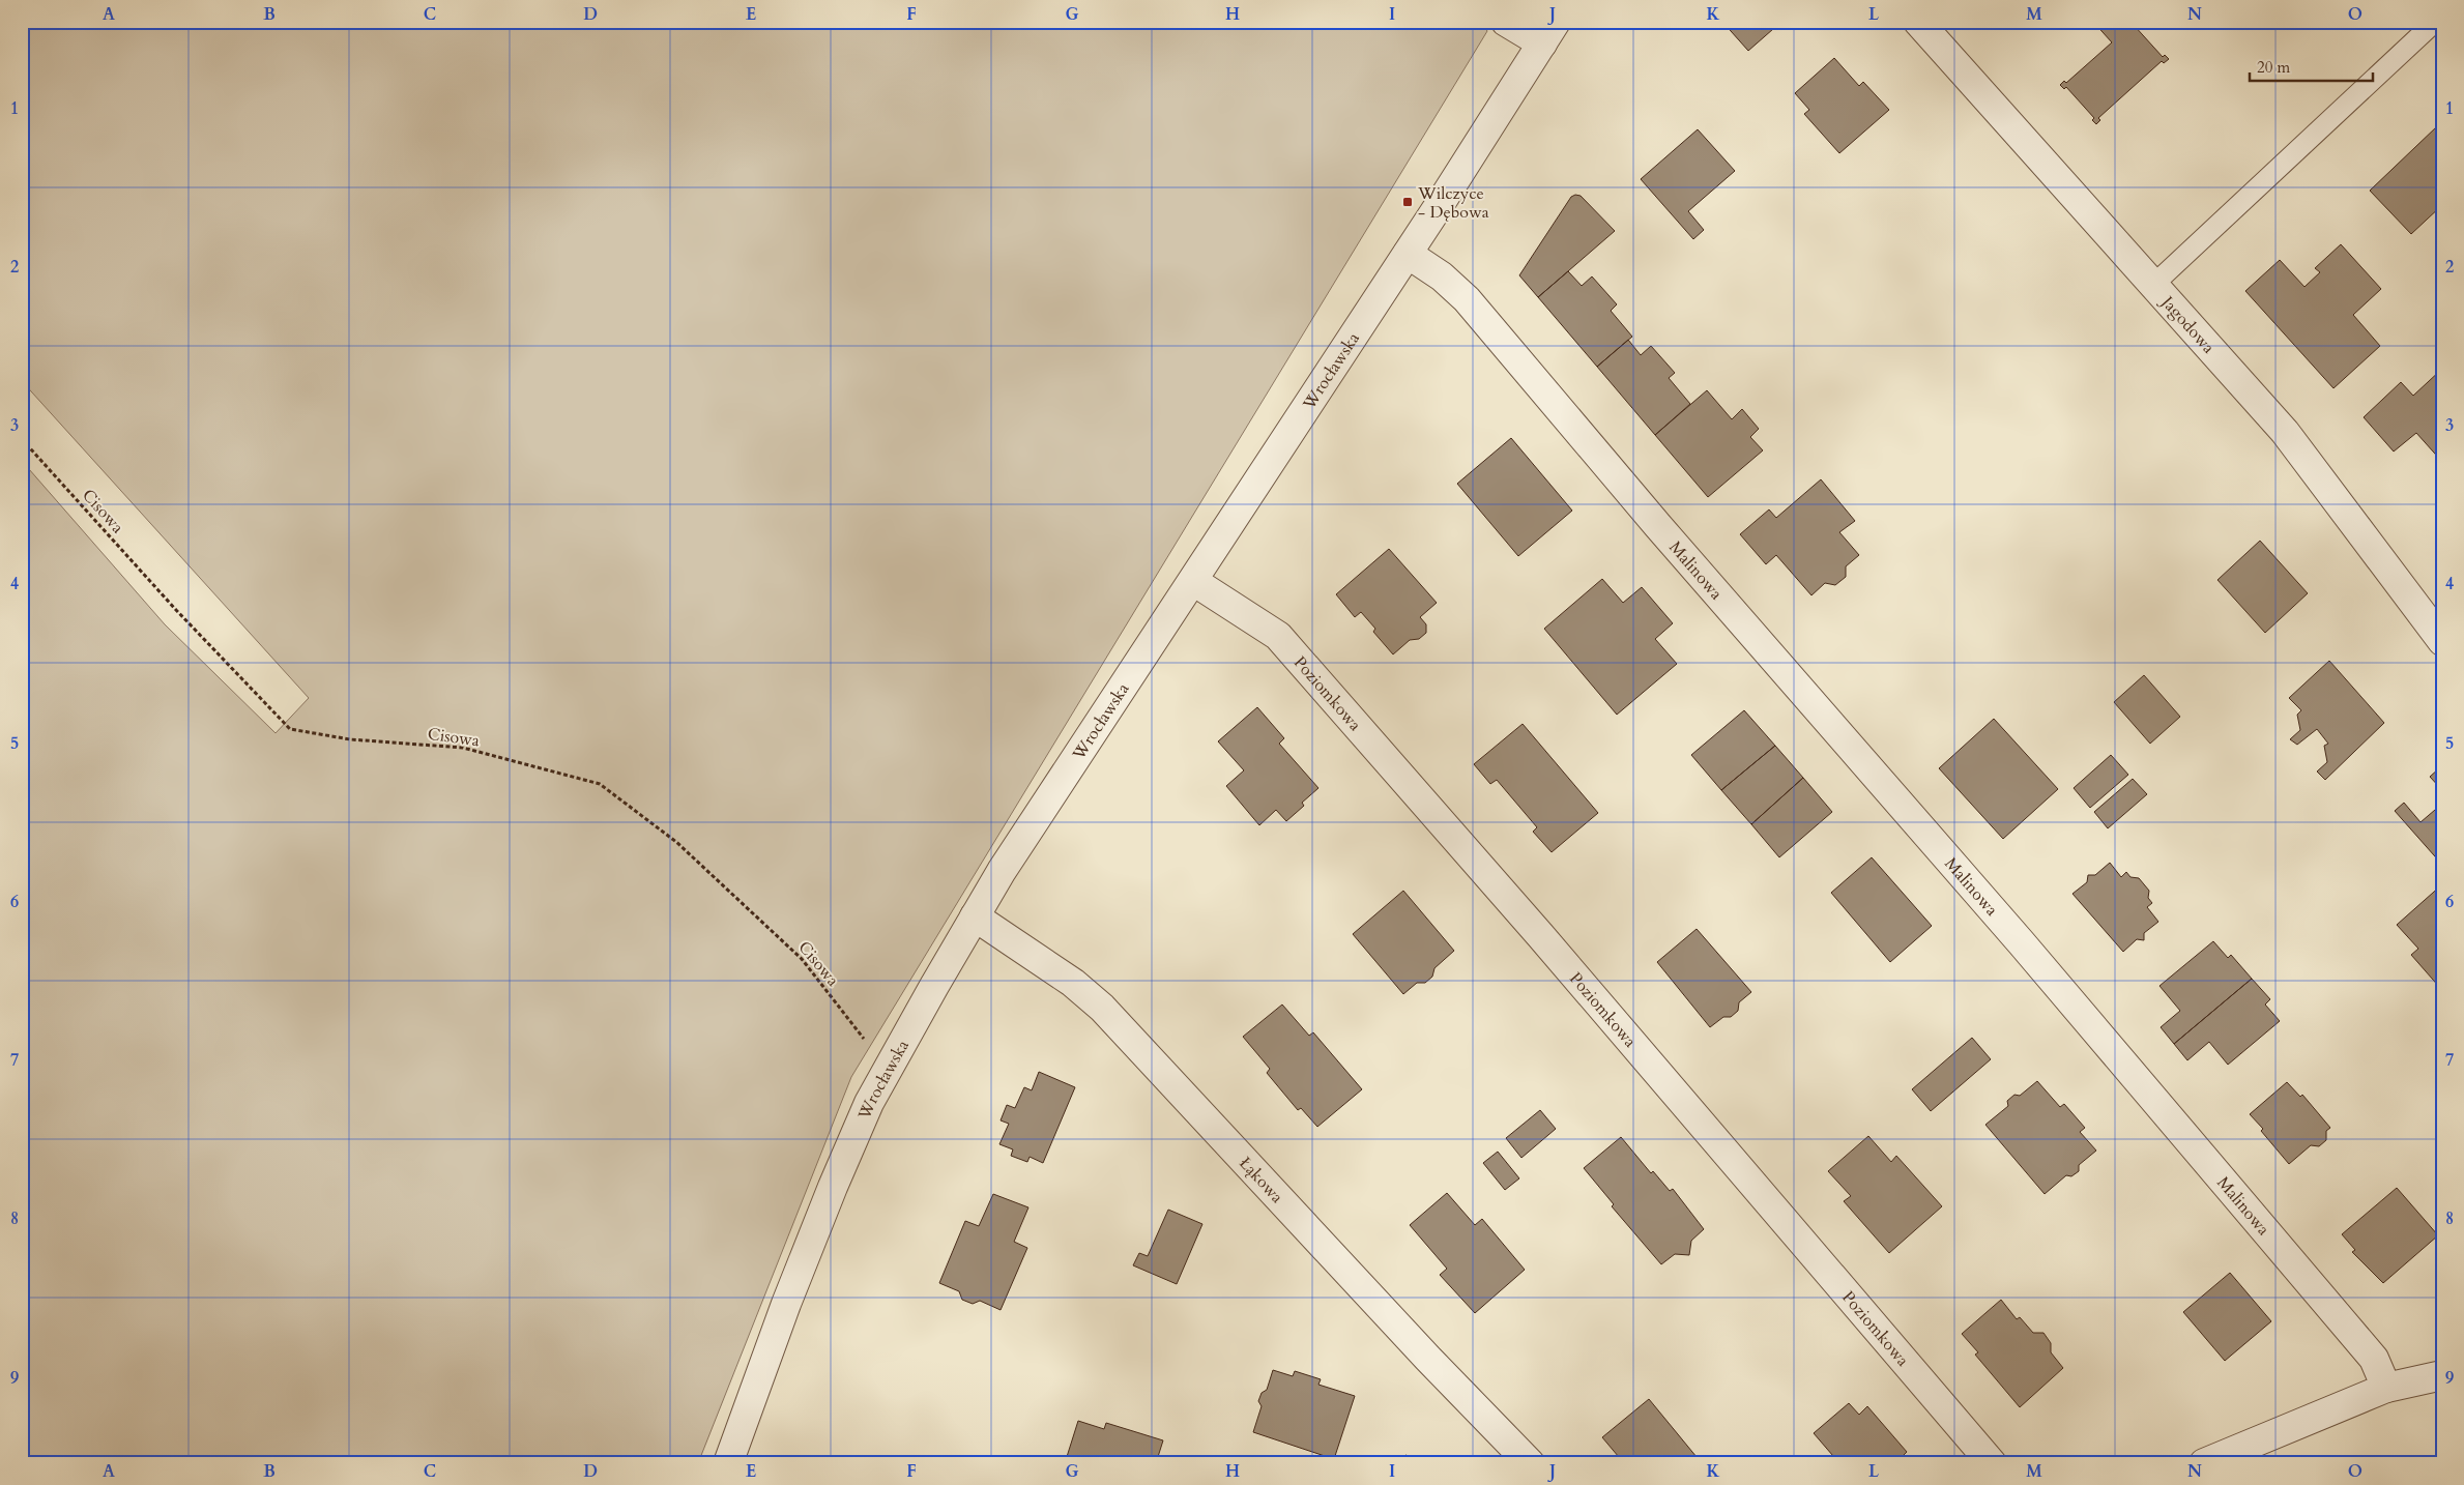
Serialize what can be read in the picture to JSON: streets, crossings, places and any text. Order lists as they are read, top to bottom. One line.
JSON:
{"streets":{"street":["Jagodowa","Wrocławska","Malinowa","Poziomkowa","Łąkowa"],"path":["Cisowa"]},"crossings":[["Wrocławska","Cisowa"],["Wrocławska","Malinowa"],["Wrocławska","Poziomkowa"],["Wrocławska","Łąkowa"]],"places":{"transit":["Wilczyce - Dębowa"]},"scale_bar":"20 m","grid":{"columns":["A","B","C","D","E","F","G","H","I","J","K","L","M","N","O"],"rows":["1","2","3","4","5","6","7","8","9"]}}
